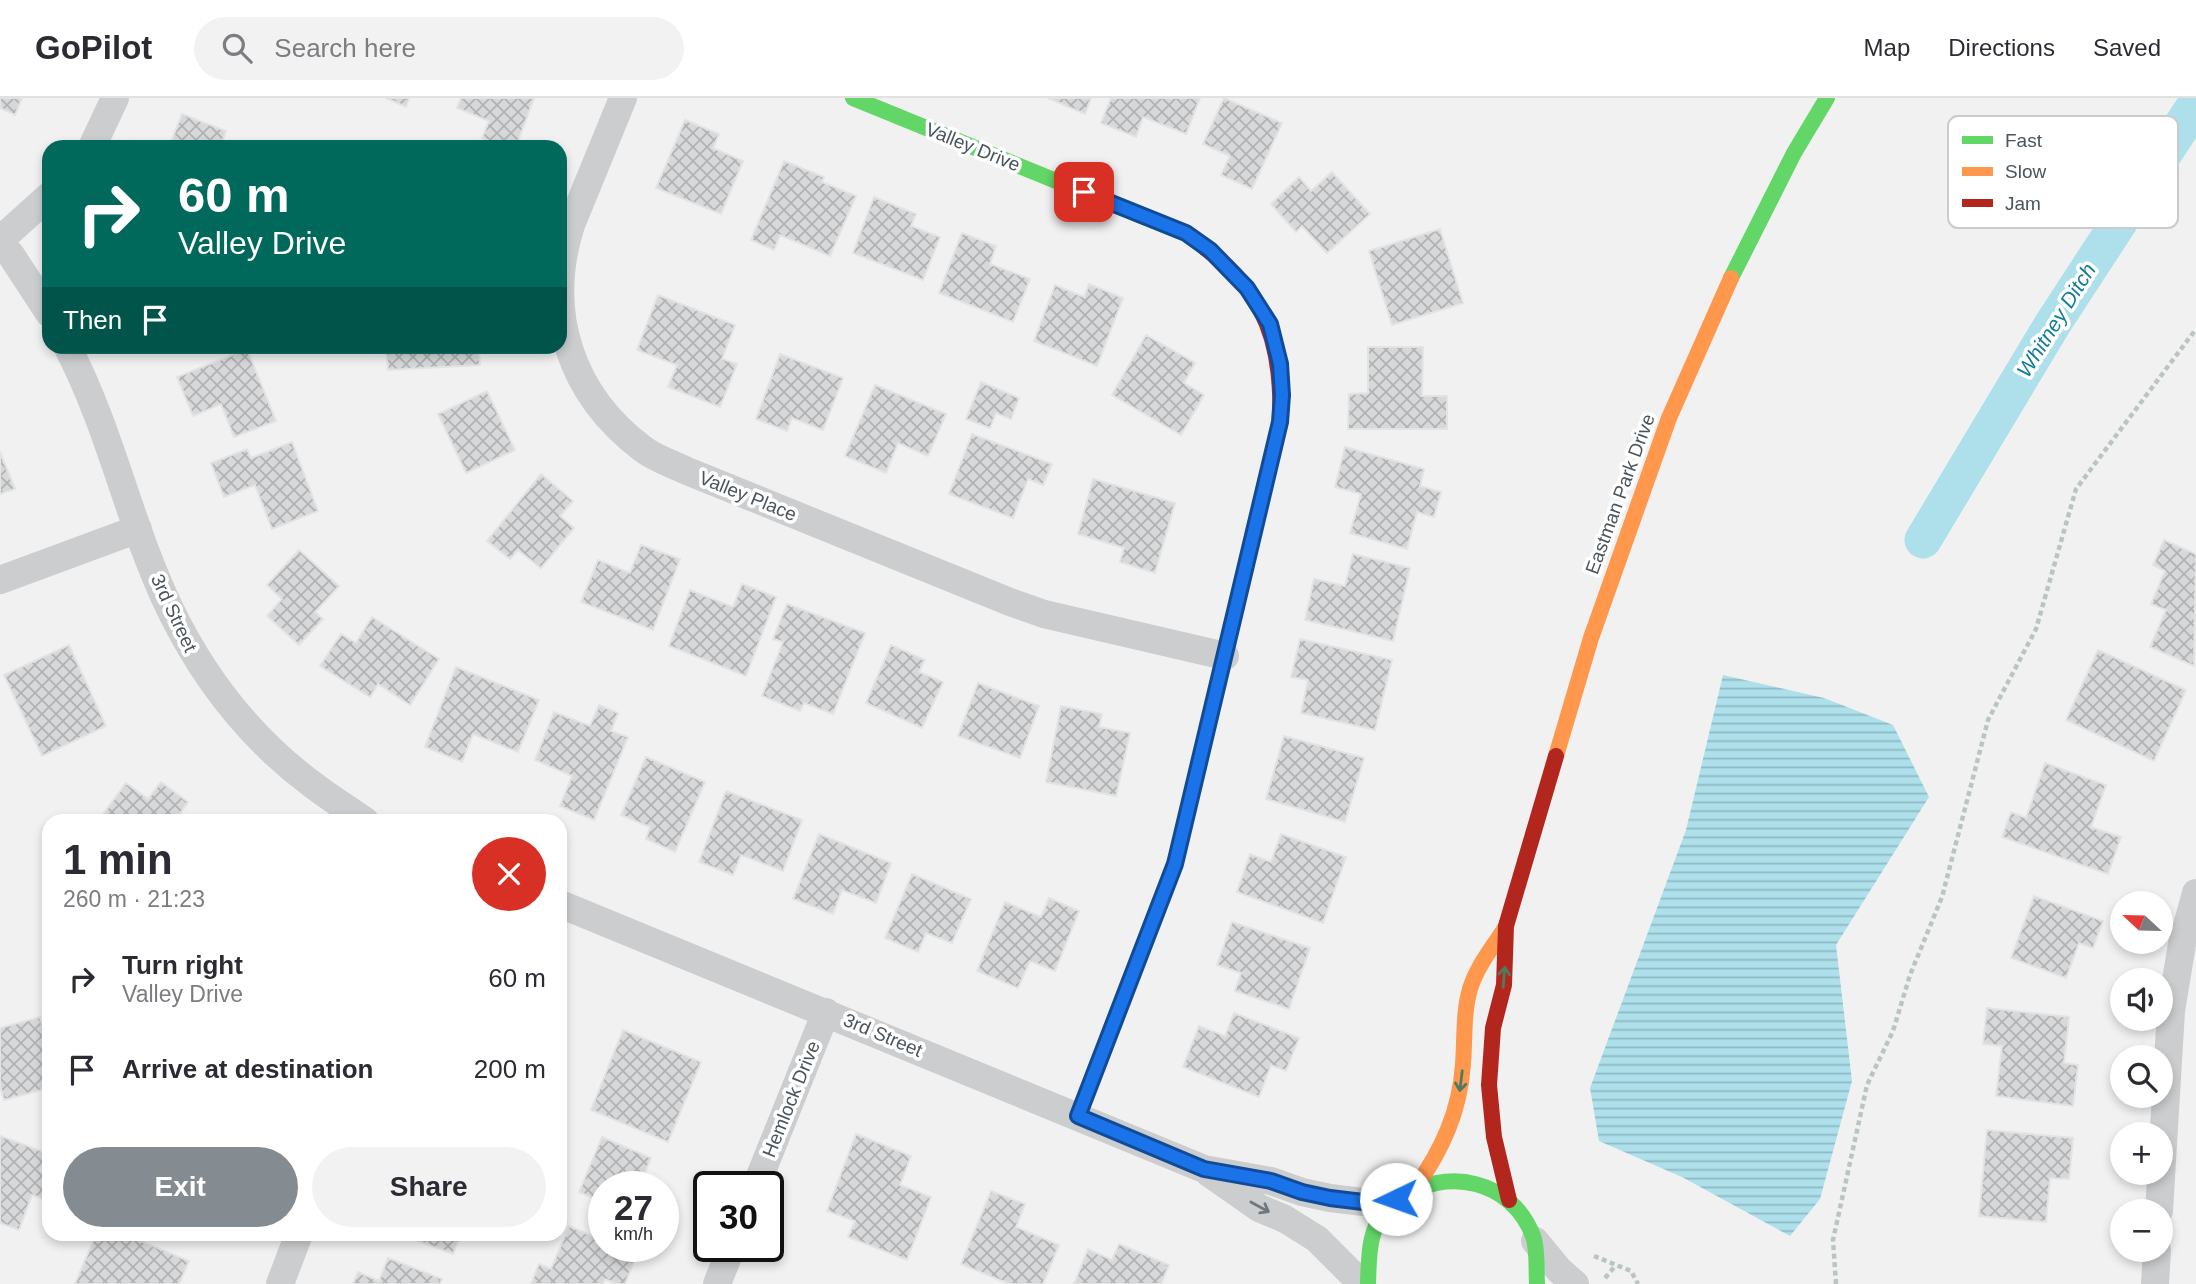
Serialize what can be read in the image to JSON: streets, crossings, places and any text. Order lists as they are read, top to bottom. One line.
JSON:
{"streets":{"street":["Valley Drive","Eastman Park Drive","Valley Place","3rd Street","Hemlock Drive"]},"crossings":[["Valley Drive","Valley Place"],["Valley Drive","3rd Street"],["Eastman Park Drive","3rd Street"],["3rd Street","Hemlock Drive"]],"water":["Whitney Ditch"],"legend":["Fast","Slow","Jam"],"north":"left","page":{"header":"GoPilot","search":"Search here","nav":["Map","Directions","Saved"],"turn":["60 m","Valley Drive"],"then":"Then","heading":["1 min","260 m · 21:23"],"map_buttons":["+","−"],"list":[{"name":"Turn right","note":"Valley Drive","value":"60 m"},{"name":"Arrive at destination","value":"200 m"}],"buttons":["Exit","Share"],"speed":"27 km/h","limit":"30"}}
